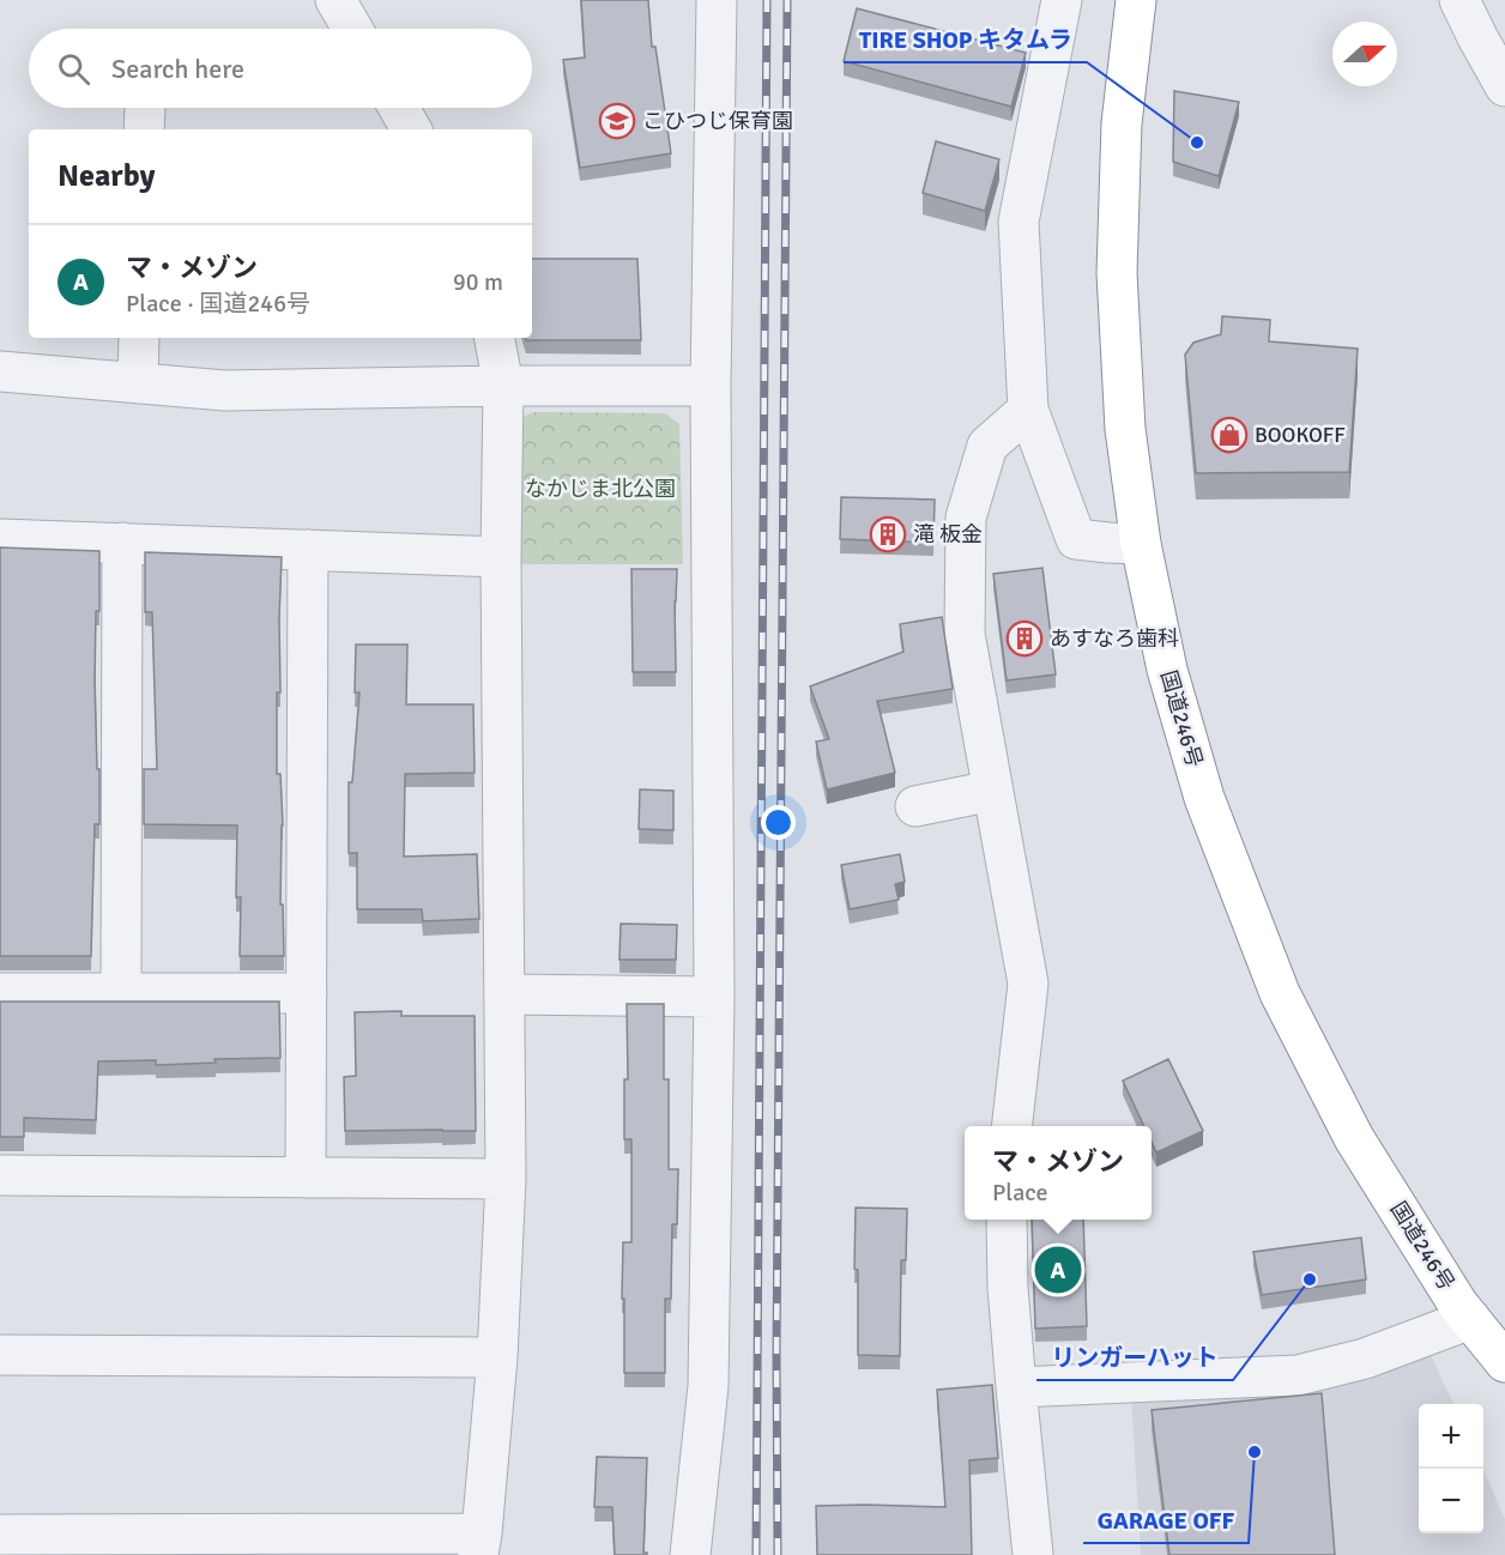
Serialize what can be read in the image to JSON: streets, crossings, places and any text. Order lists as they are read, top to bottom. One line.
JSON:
{"streets":{"highway":["国道246号"]},"parks":["なかじま北公園"],"places":{"school or university":["こひつじ保育園"],"other":["TIRE SHOP キタムラ","リンガーハット","GARAGE OFF"],"shop":["BOOKOFF"],"building":["滝 板金","あすなろ歯科"]},"north":"right","page":{"search":"Search here","heading":"Nearby","list":[{"mark":"A","name":"マ・メゾン","note":"Place · 国道246号","value":"90 m"}],"popup":["マ・メゾン","Place"],"pins":"A","map_buttons":["+","−"]}}
